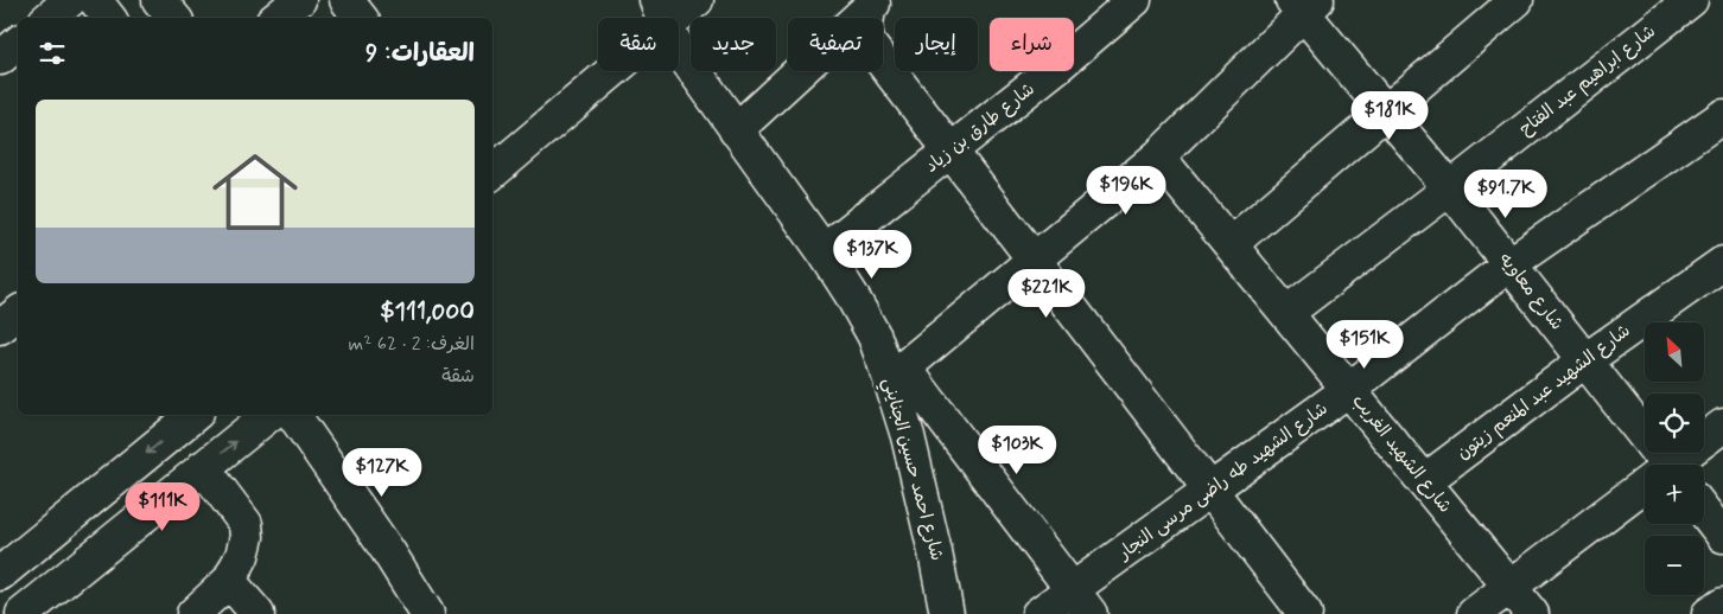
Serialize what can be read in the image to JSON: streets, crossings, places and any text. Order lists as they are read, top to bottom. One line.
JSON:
{"streets":{"street":["شارع ابراهيم عبد الفتاح","شارع طارق بن زياد","شارع معاويه","شارع الشهيد عبد المنعم زيتون","شارع الشهيد الغريب","شارع احمد حسين الجنايني","شارع الشهيد طه راضى مرسى النجار"]},"crossings":[["شارع ابراهيم عبد الفتاح","شارع معاويه"],["شارع ابراهيم عبد الفتاح","شارع الشهيد الغريب"],["شارع طارق بن زياد","شارع احمد حسين الجنايني"],["شارع معاويه","شارع الشهيد عبد المنعم زيتون"],["شارع معاويه","شارع الشهيد طه راضى مرسى النجار"],["شارع الشهيد عبد المنعم زيتون","شارع الشهيد الغريب"],["شارع الشهيد الغريب","شارع الشهيد طه راضى مرسى النجار"]],"north":"top left","page":{"chip":["شراء","إيجار","تصفية","جديد","شقة"],"heading":"العقارات: 9","list":[{"name":"$111,000","note":"الغرف: 2 · 62 m² · شقة"}],"price":["$181K","$196K","$91.7K","$137K","$221K","$151K","$103K","$127K","$111K"],"map_buttons":["+","−"]}}
